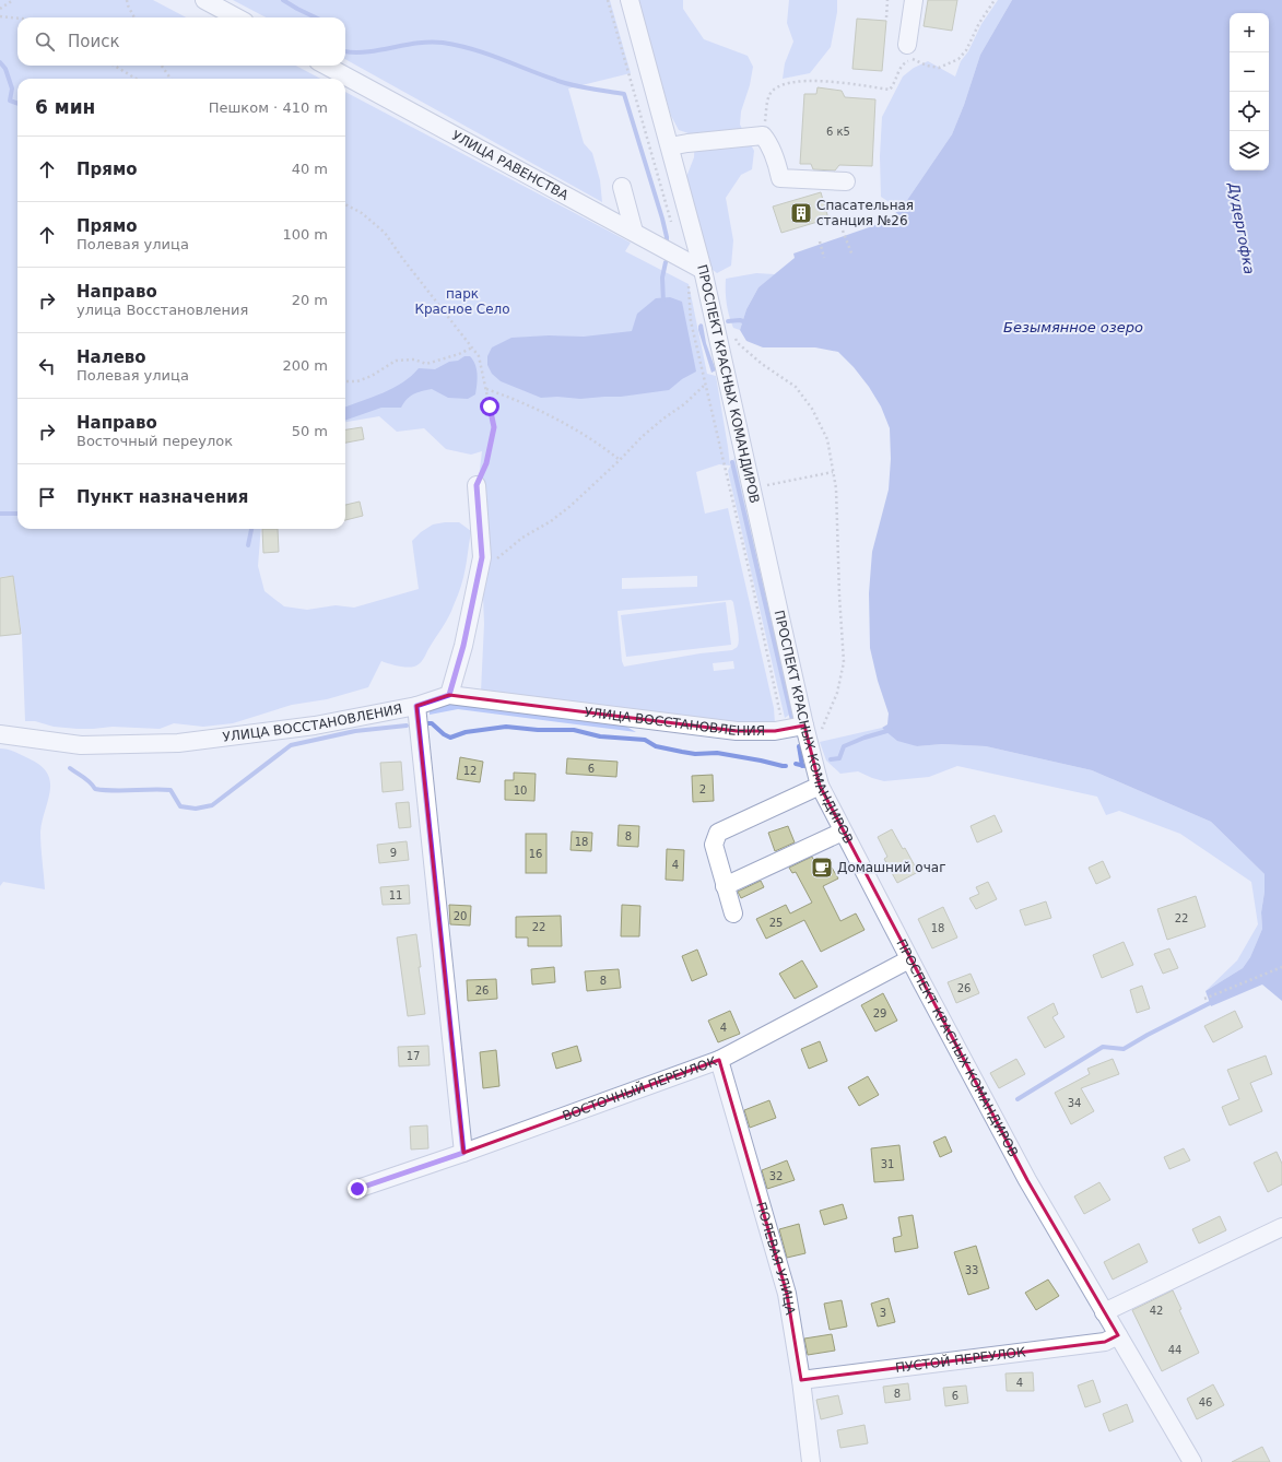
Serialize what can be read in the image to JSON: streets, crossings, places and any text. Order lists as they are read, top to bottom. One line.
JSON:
{"streets":{"street":["УЛИЦА РАВЕНСТВА","ПРОСПЕКТ КРАСНЫХ КОМАНДИРОВ","УЛИЦА ВОССТАНОВЛЕНИЯ","ВОСТОЧНЫЙ ПЕРЕУЛОК","ПОЛЕВАЯ УЛИЦА","ПУСТОЙ ПЕРЕУЛОК"]},"crossings":[["УЛИЦА РАВЕНСТВА","ПРОСПЕКТ КРАСНЫХ КОМАНДИРОВ"],["ПРОСПЕКТ КРАСНЫХ КОМАНДИРОВ","УЛИЦА ВОССТАНОВЛЕНИЯ"],["ПРОСПЕКТ КРАСНЫХ КОМАНДИРОВ","ВОСТОЧНЫЙ ПЕРЕУЛОК"],["ПРОСПЕКТ КРАСНЫХ КОМАНДИРОВ","ПУСТОЙ ПЕРЕУЛОК"],["ВОСТОЧНЫЙ ПЕРЕУЛОК","ПОЛЕВАЯ УЛИЦА"],["ПОЛЕВАЯ УЛИЦА","ПУСТОЙ ПЕРЕУЛОК"]],"water":["Дудергофка","Безымянное озеро"],"parks":["парк Красное Село"],"places":{"building":["Спасательная станция №26"],"cafe":["Домашний очаг"]},"house_numbers":["6 к5","6","12","2","10","8","18","9","16","4","11","20","22","25","22","18","8","26","26","29","4","17","34","31","32","33","42","3","44","4","8","6","46"],"page":{"map_buttons":["+","−"],"search":"Поиск","heading":["6 мин","Пешком · 410 m"],"list":[["Прямо","40 m"],["Прямо","Полевая улица","100 m"],["Направо","улица Восстановления","20 m"],["Налево","Полевая улица","200 m"],["Направо","Восточный переулок","50 m"],"Пункт назначения"]}}
